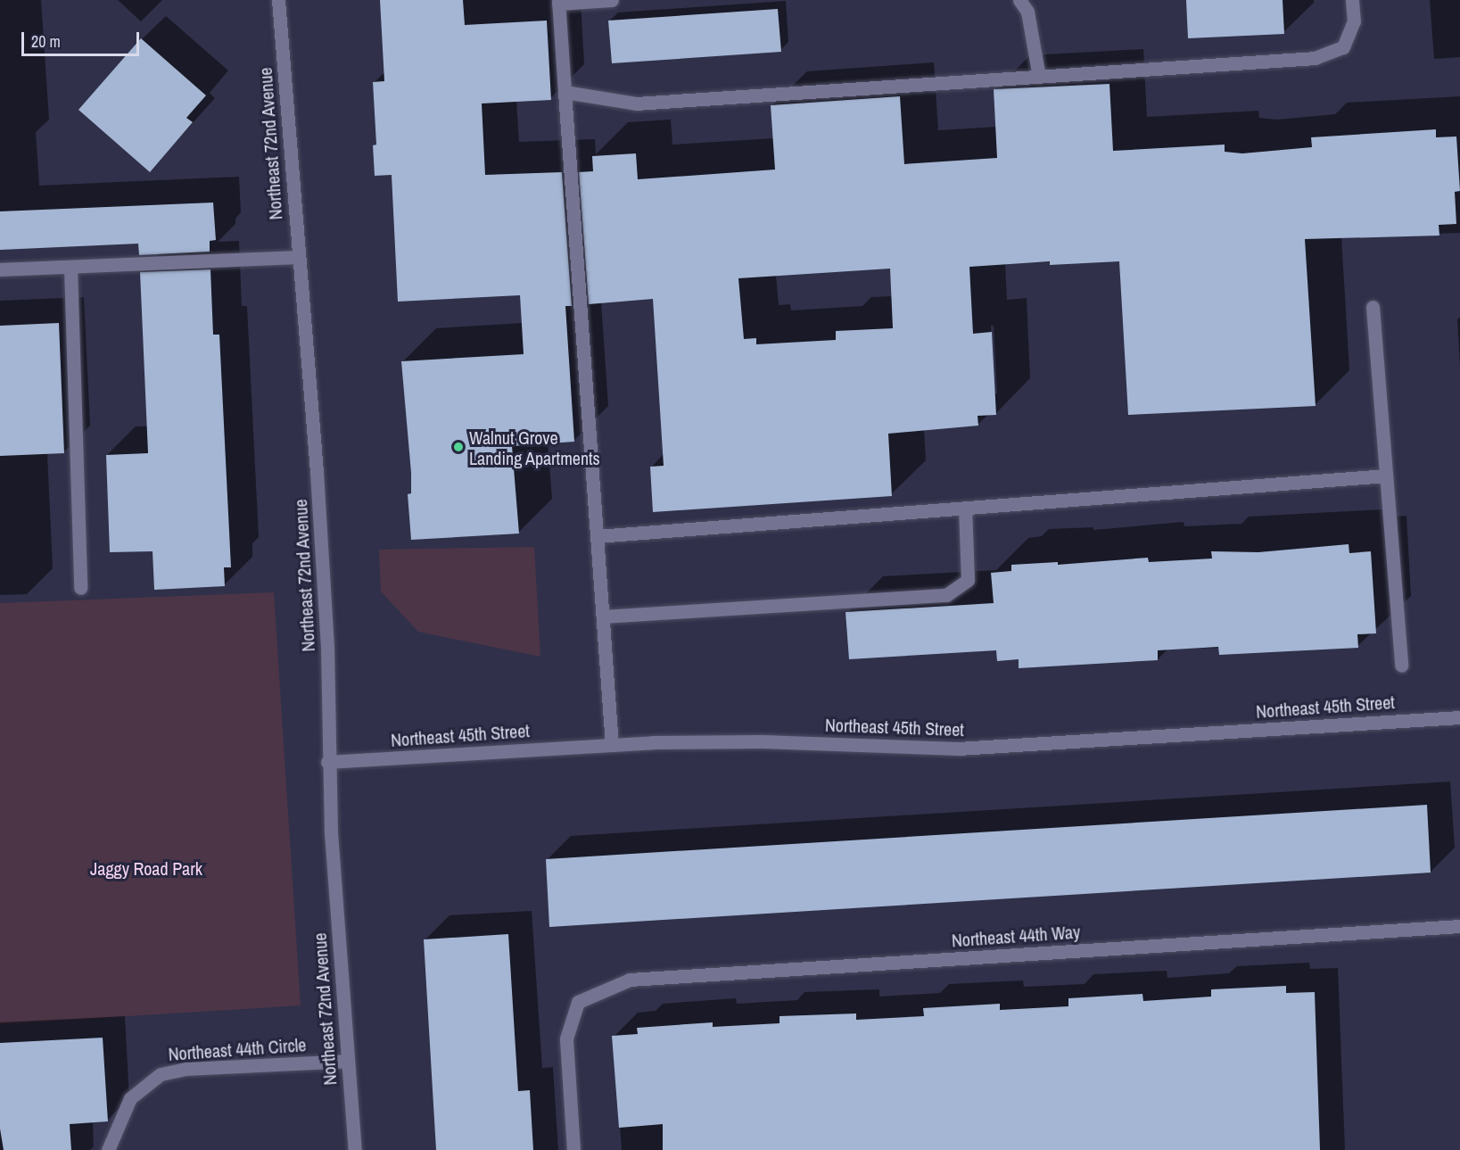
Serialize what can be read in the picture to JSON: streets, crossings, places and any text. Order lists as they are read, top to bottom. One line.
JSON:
{"streets":{"street":["Northeast 72nd Avenue","Northeast 45th Street","Northeast 44th Way","Northeast 44th Circle"]},"crossings":[["Northeast 72nd Avenue","Northeast 45th Street"],["Northeast 72nd Avenue","Northeast 44th Circle"]],"parks":["Jaggy Road Park"],"places":["Walnut Grove Landing Apartments"],"scale_bar":"20 m"}
